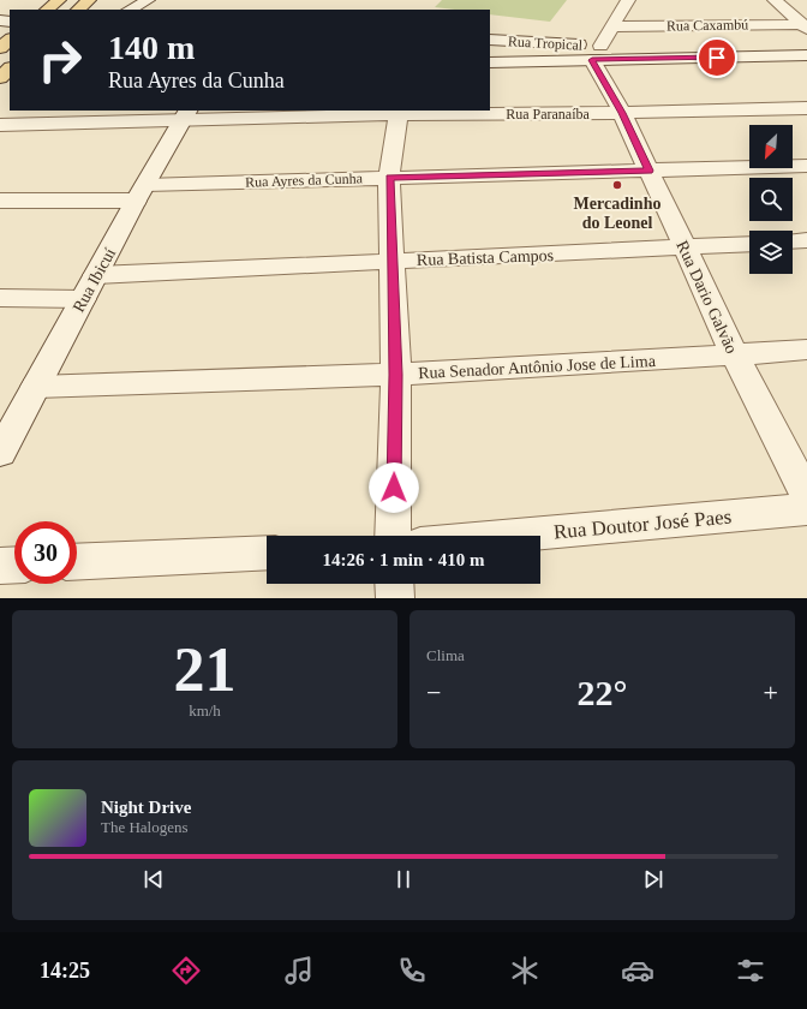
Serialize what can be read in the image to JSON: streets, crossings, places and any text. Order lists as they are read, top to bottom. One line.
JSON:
{"streets":{"street":["Rua Caxambú","Rua Tropical","Rua Paranaíba","Rua Ayres da Cunha","Rua Batista Campos","Rua Ibicuí","Rua Dario Galvão","Rua Senador Antônio Jose de Lima","Rua Doutor José Paes"]},"crossings":[["Rua Tropical","Rua Dario Galvão"],["Rua Paranaíba","Rua Ibicuí"],["Rua Paranaíba","Rua Dario Galvão"],["Rua Ayres da Cunha","Rua Ibicuí"],["Rua Ayres da Cunha","Rua Dario Galvão"],["Rua Batista Campos","Rua Ibicuí"],["Rua Batista Campos","Rua Dario Galvão"],["Rua Ibicuí","Rua Senador Antônio Jose de Lima"],["Rua Dario Galvão","Rua Senador Antônio Jose de Lima"]],"places":["Mercadinho do Leonel"],"north":"bottom left","page":{"turn":["140 m","Rua Ayres da Cunha"],"limit":"30","trip":"14:26 · 1 min · 410 m","tile":[["21","km/h"],"Clima"],"heat":["−","22°","+"],"song":["Night Drive","The Halogens"],"tabs":"14:25"}}
